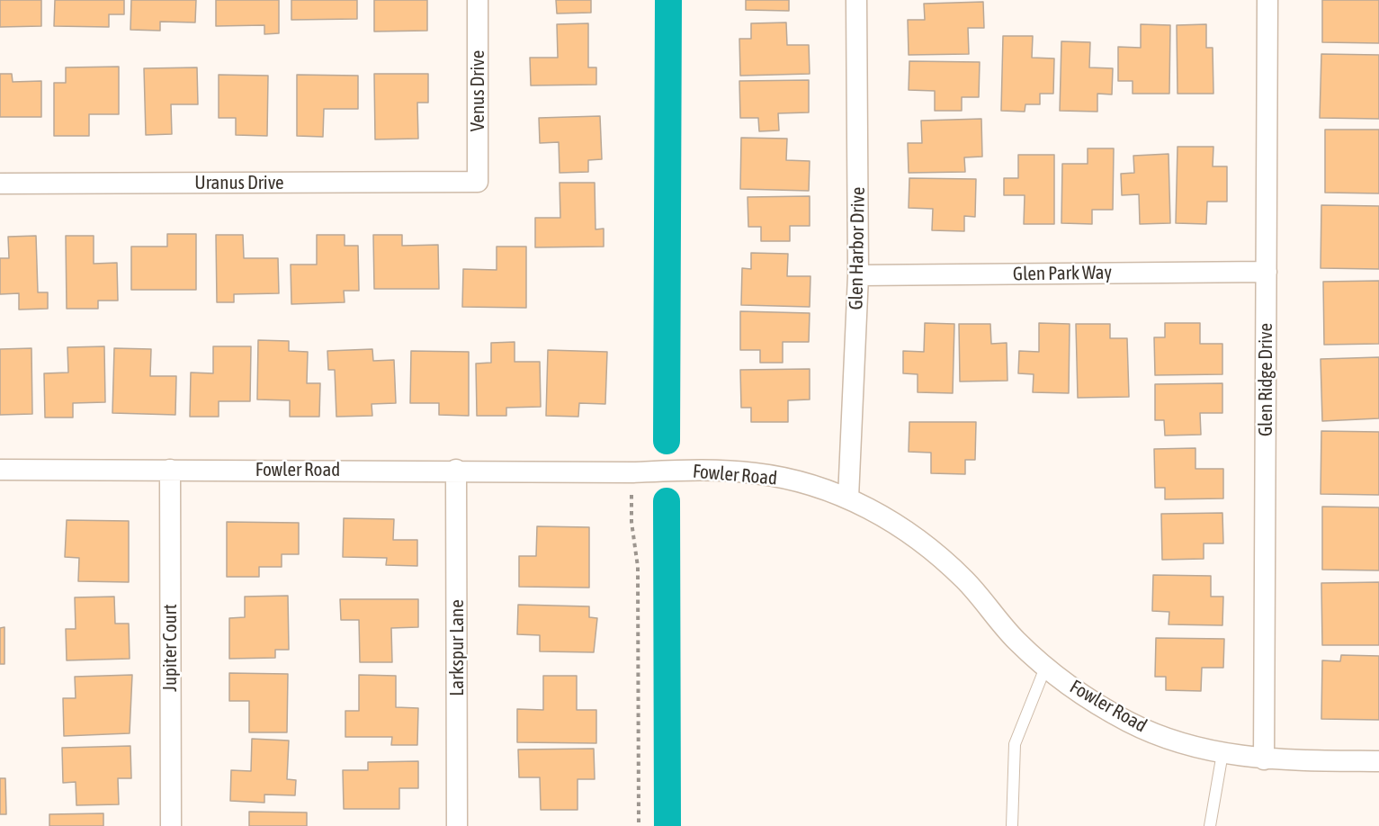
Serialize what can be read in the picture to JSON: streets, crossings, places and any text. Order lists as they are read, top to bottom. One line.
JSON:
{"streets":{"street":["Venus Drive","Uranus Drive","Glen Harbor Drive","Glen Park Way","Glen Ridge Drive","Fowler Road","Jupiter Court","Larkspur Lane"]},"crossings":[["Venus Drive","Uranus Drive"],["Glen Harbor Drive","Glen Park Way"],["Glen Harbor Drive","Fowler Road"],["Glen Park Way","Glen Ridge Drive"],["Glen Ridge Drive","Fowler Road"],["Fowler Road","Jupiter Court"],["Fowler Road","Larkspur Lane"]]}
